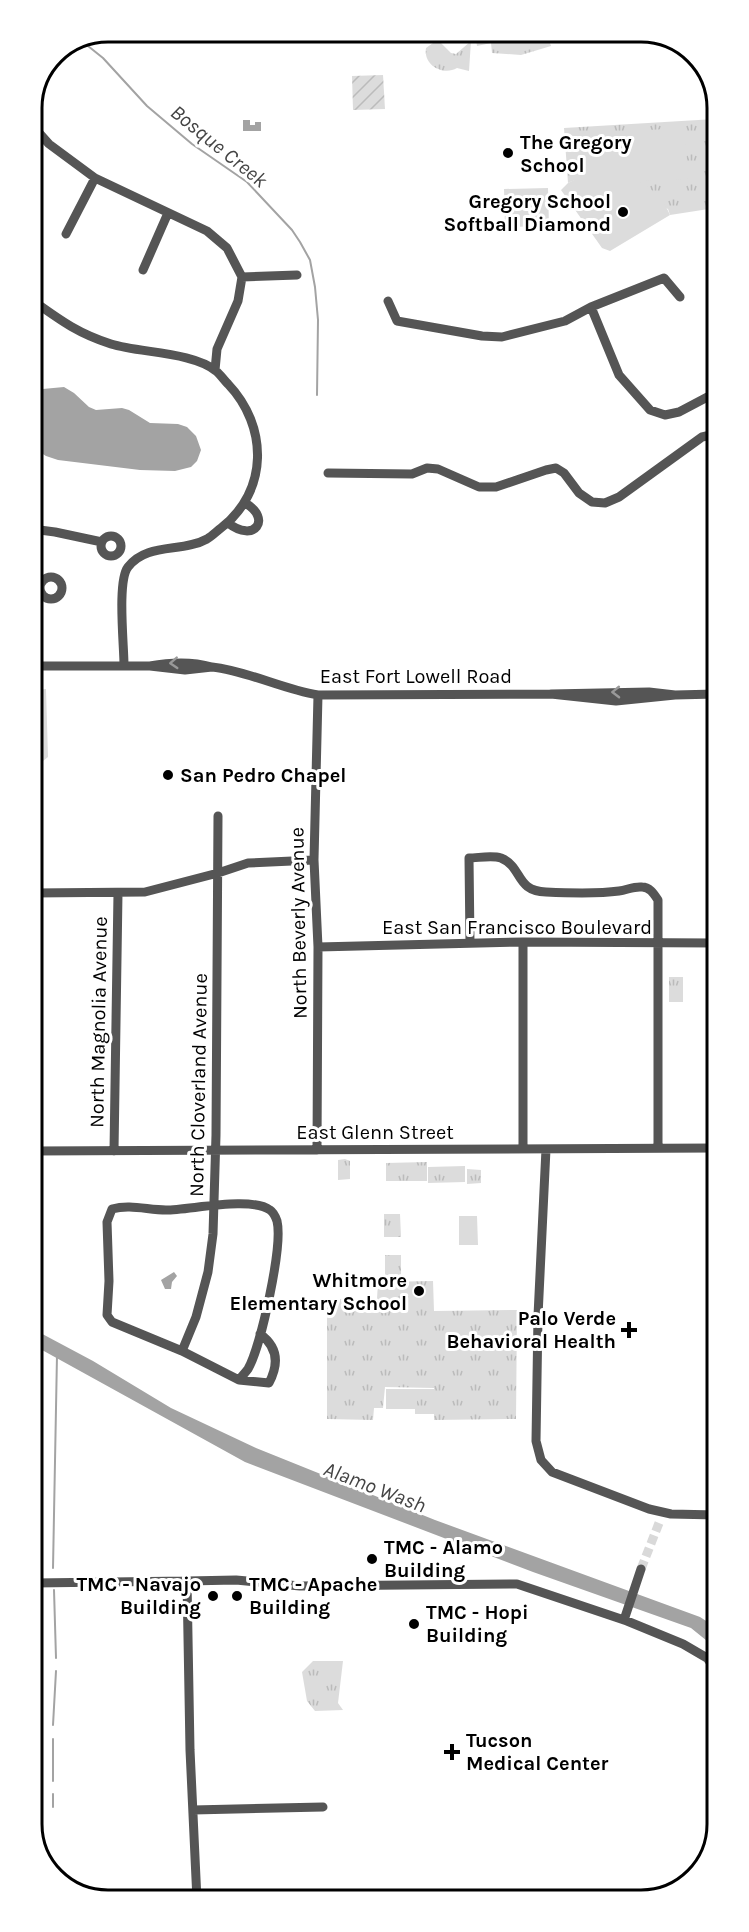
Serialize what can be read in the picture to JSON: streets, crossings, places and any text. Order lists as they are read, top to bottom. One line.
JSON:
{"streets":{"street":["East Fort Lowell Road","North Beverly Avenue","East San Francisco Boulevard","North Magnolia Avenue","North Cloverland Avenue","East Glenn Street"]},"crossings":[["East Fort Lowell Road","North Beverly Avenue"],["North Beverly Avenue","East San Francisco Boulevard"],["North Beverly Avenue","East Glenn Street"],["North Magnolia Avenue","East Glenn Street"],["North Cloverland Avenue","East Glenn Street"]],"water":["Bosque Creek","Alamo Wash"],"places":{"other":["The Gregory School","Gregory School Softball Diamond","San Pedro Chapel","Whitmore Elementary School","TMC - Alamo Building","TMC - Navajo Building","TMC - Apache Building","TMC - Hopi Building"],"health":["Palo Verde Behavioral Health","Tucson Medical Center"]}}
